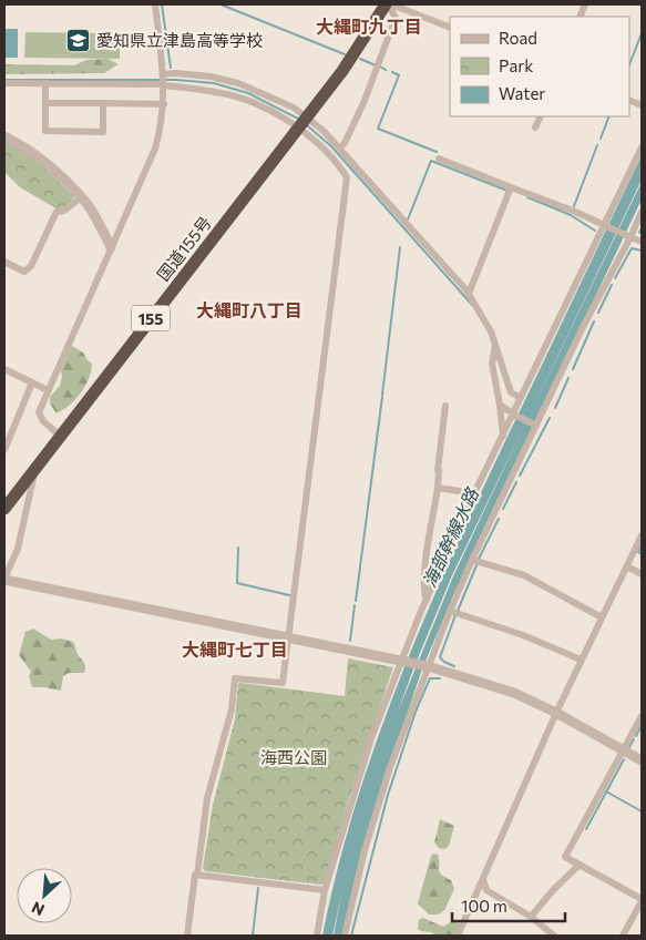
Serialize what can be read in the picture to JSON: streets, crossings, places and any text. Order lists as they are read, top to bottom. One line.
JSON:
{"streets":{"highway":["国道155号","155"]},"districts":["大縄町九丁目","大縄町八丁目","大縄町七丁目"],"water":["海部幹線水路"],"parks":["海西公園"],"places":{"school or university":["愛知県立津島高等学校"]},"legend":["Road","Park","Water"],"scale_bar":"100 m","north":"bottom left"}
